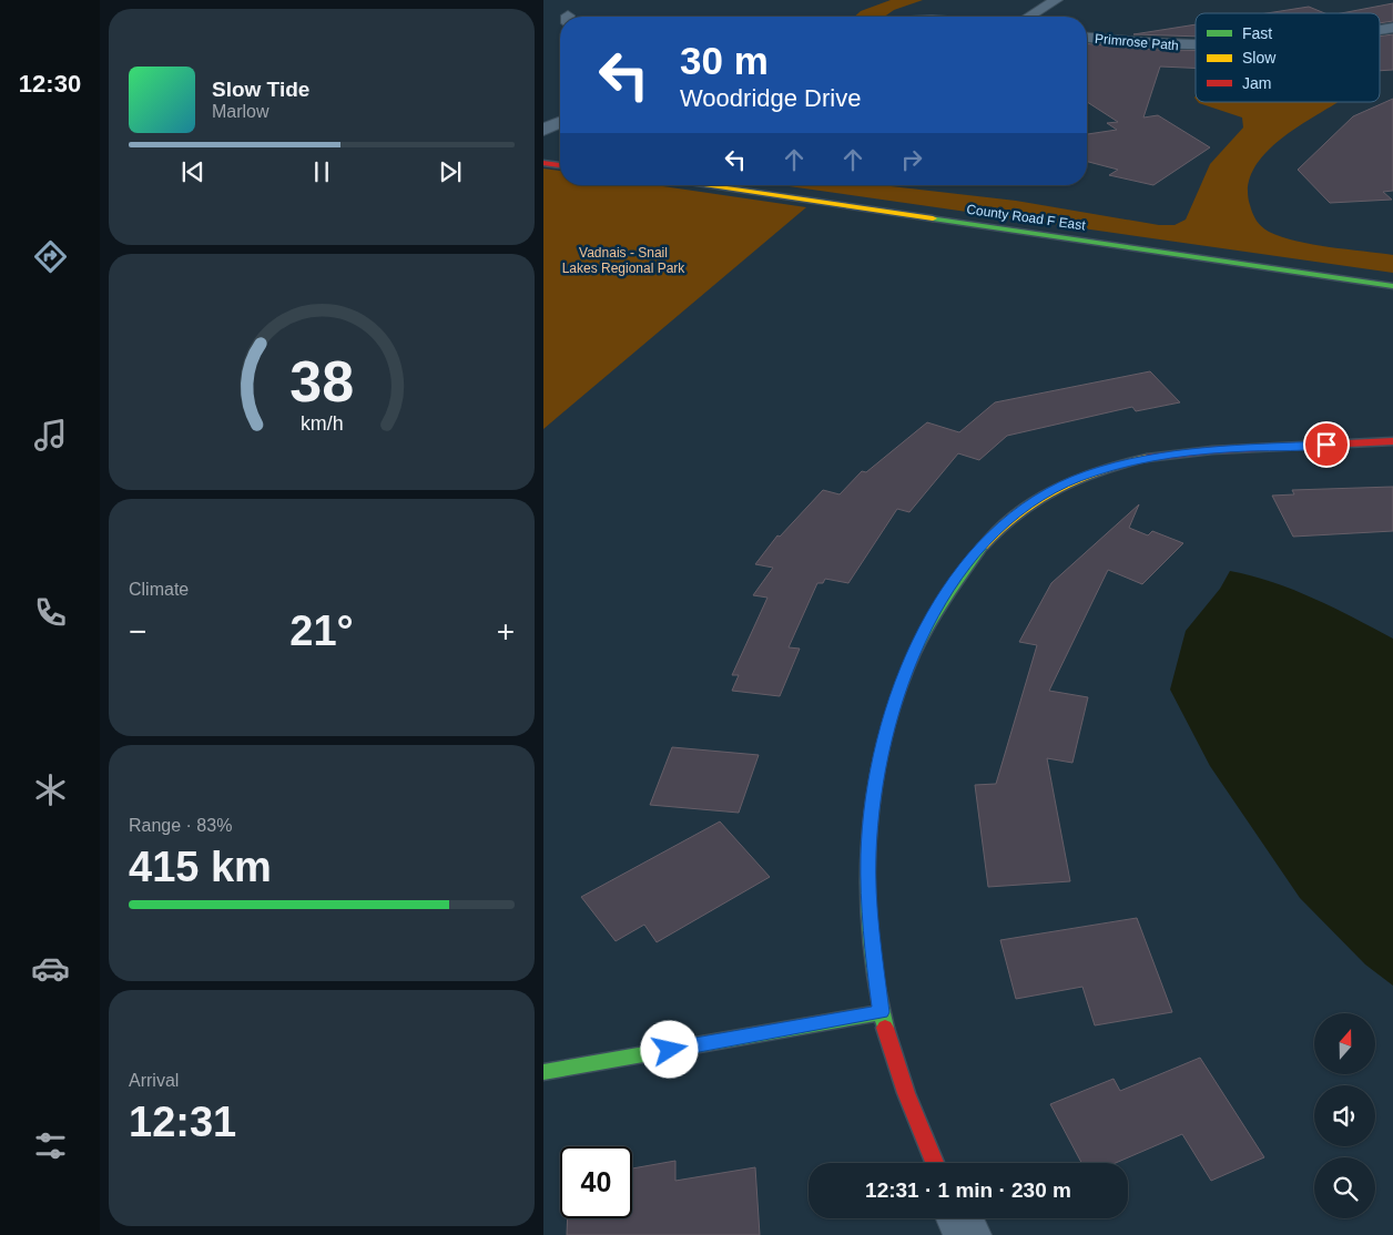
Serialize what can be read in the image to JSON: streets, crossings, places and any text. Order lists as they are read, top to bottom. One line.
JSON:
{"streets":{"street":["Primrose Path","County Road F East"]},"parks":["Vadnais - Snail Lakes Regional Park"],"legend":["Fast","Slow","Jam"],"north":"top","page":{"tabs":"12:30","turn":["30 m","Woodridge Drive"],"song":["Slow Tide","Marlow"],"tile":["Climate",["Range · 83%","415 km"],["Arrival","12:31"]],"heat":["−","21°","+"],"limit":"40","trip":"12:31 · 1 min · 230 m","gauge":["38","km/h"]}}
